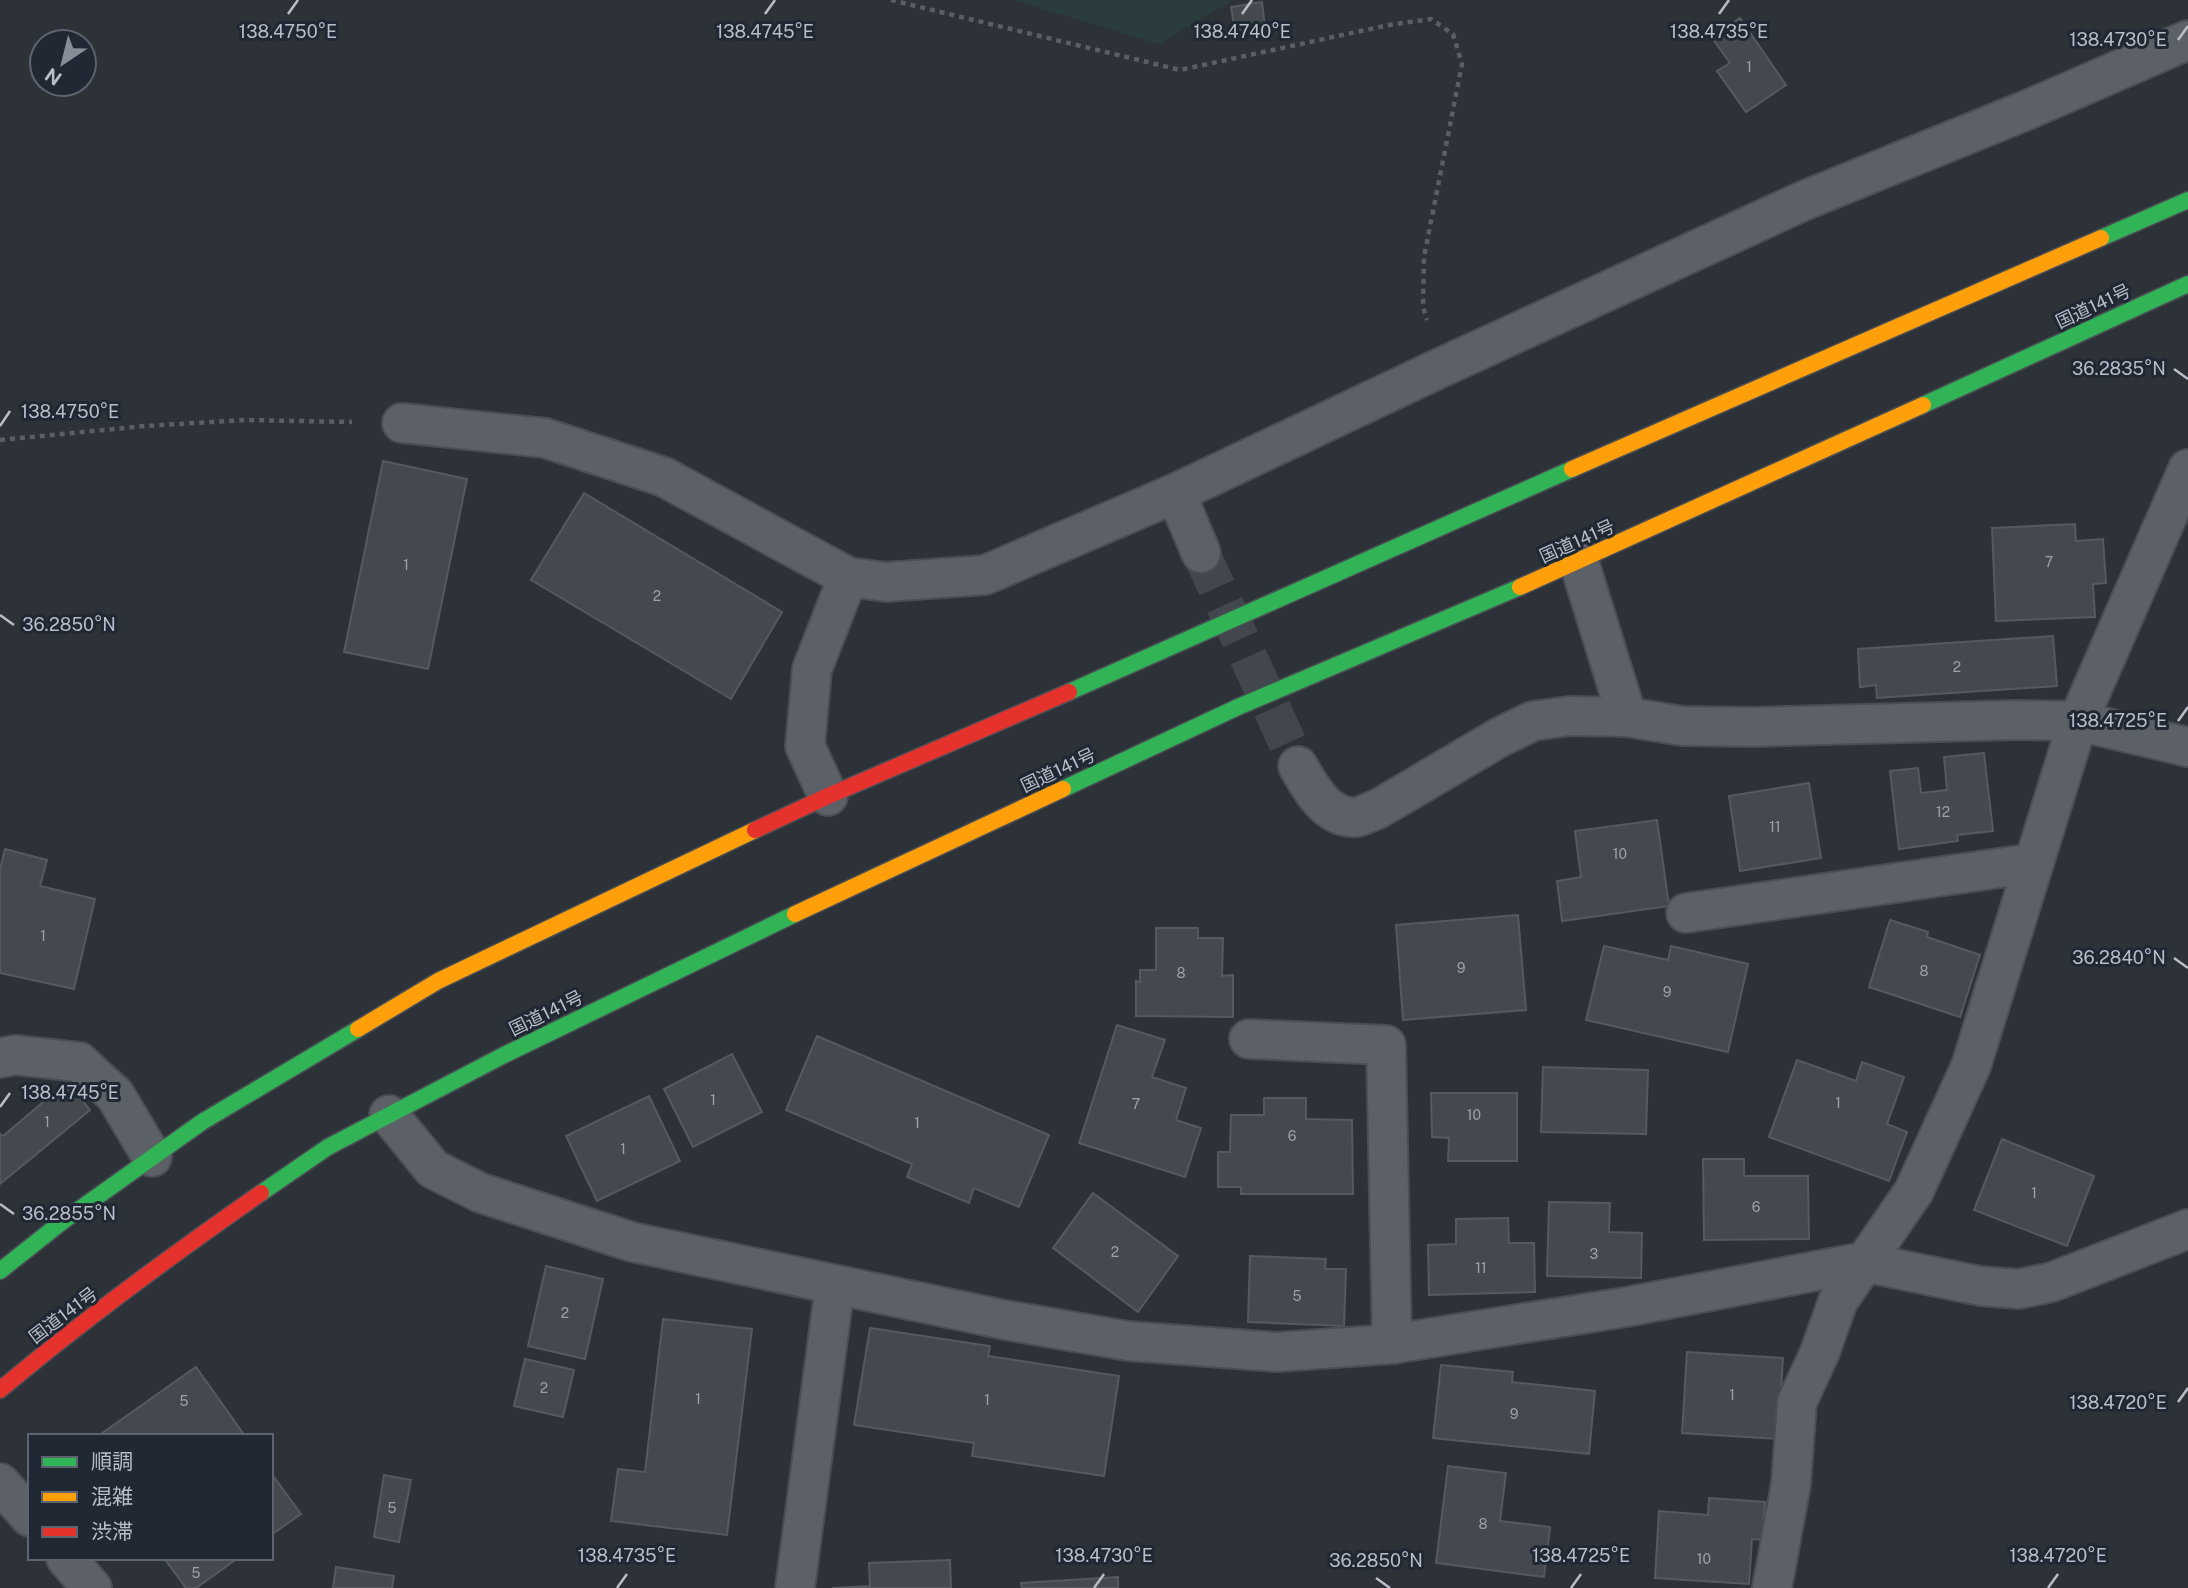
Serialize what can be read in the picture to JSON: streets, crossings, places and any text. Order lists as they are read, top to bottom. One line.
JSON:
{"streets":{"highway":["国道141号"]},"house_numbers":["1","7","1","2","2","12","11","10","1","9","8","8","9","1","1","7","10","1","1","6","1","1","6","2","3","11","5","2","2","1","1","1","5","9","5","8","10","5"],"legend":["順調","混雑","渋滞"],"north":"bottom left","coordinates":["138.4750°E","138.4745°E","138.4740°E","138.4735°E","138.4730°E","36.2835°N","36.2850°N","138.4725°E","36.2840°N","36.2855°N","138.4720°E"]}
